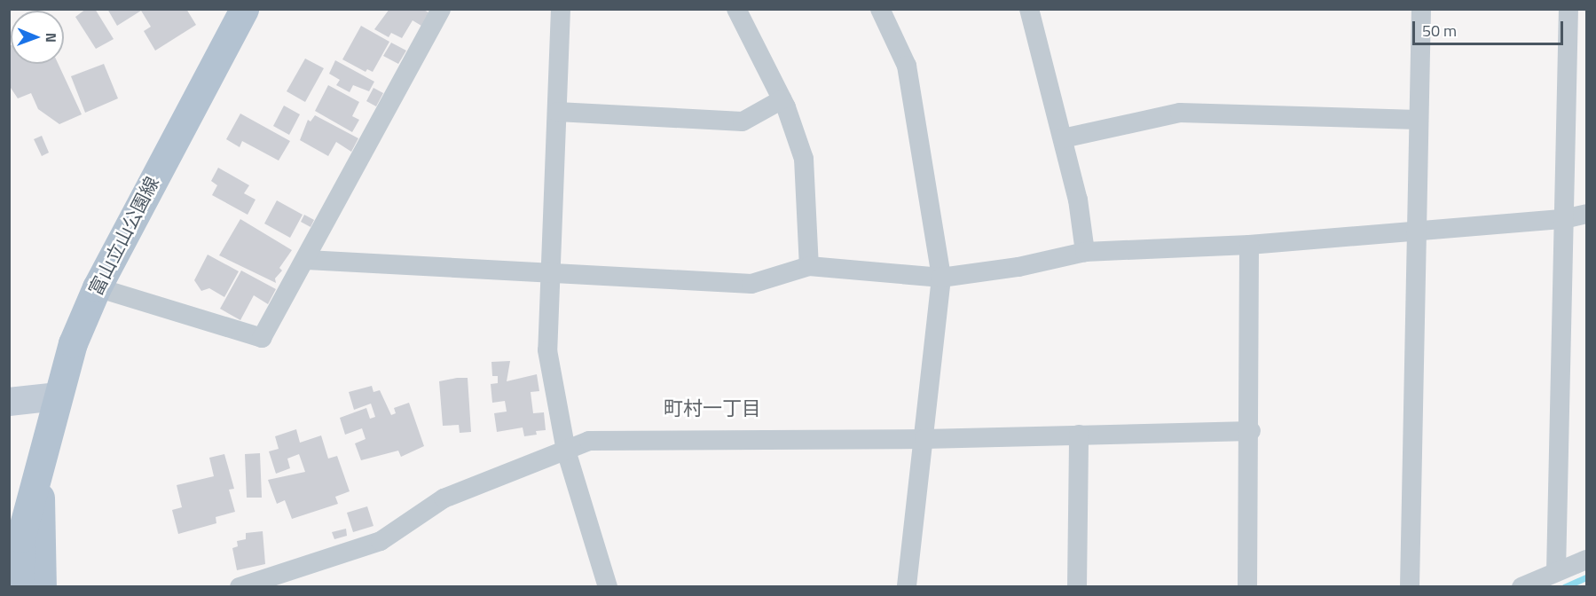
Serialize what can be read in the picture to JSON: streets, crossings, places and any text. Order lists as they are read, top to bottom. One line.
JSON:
{"streets":{"main road":["富山立山公園線"]},"districts":["町村一丁目"],"scale_bar":"50 m","north":"right"}
